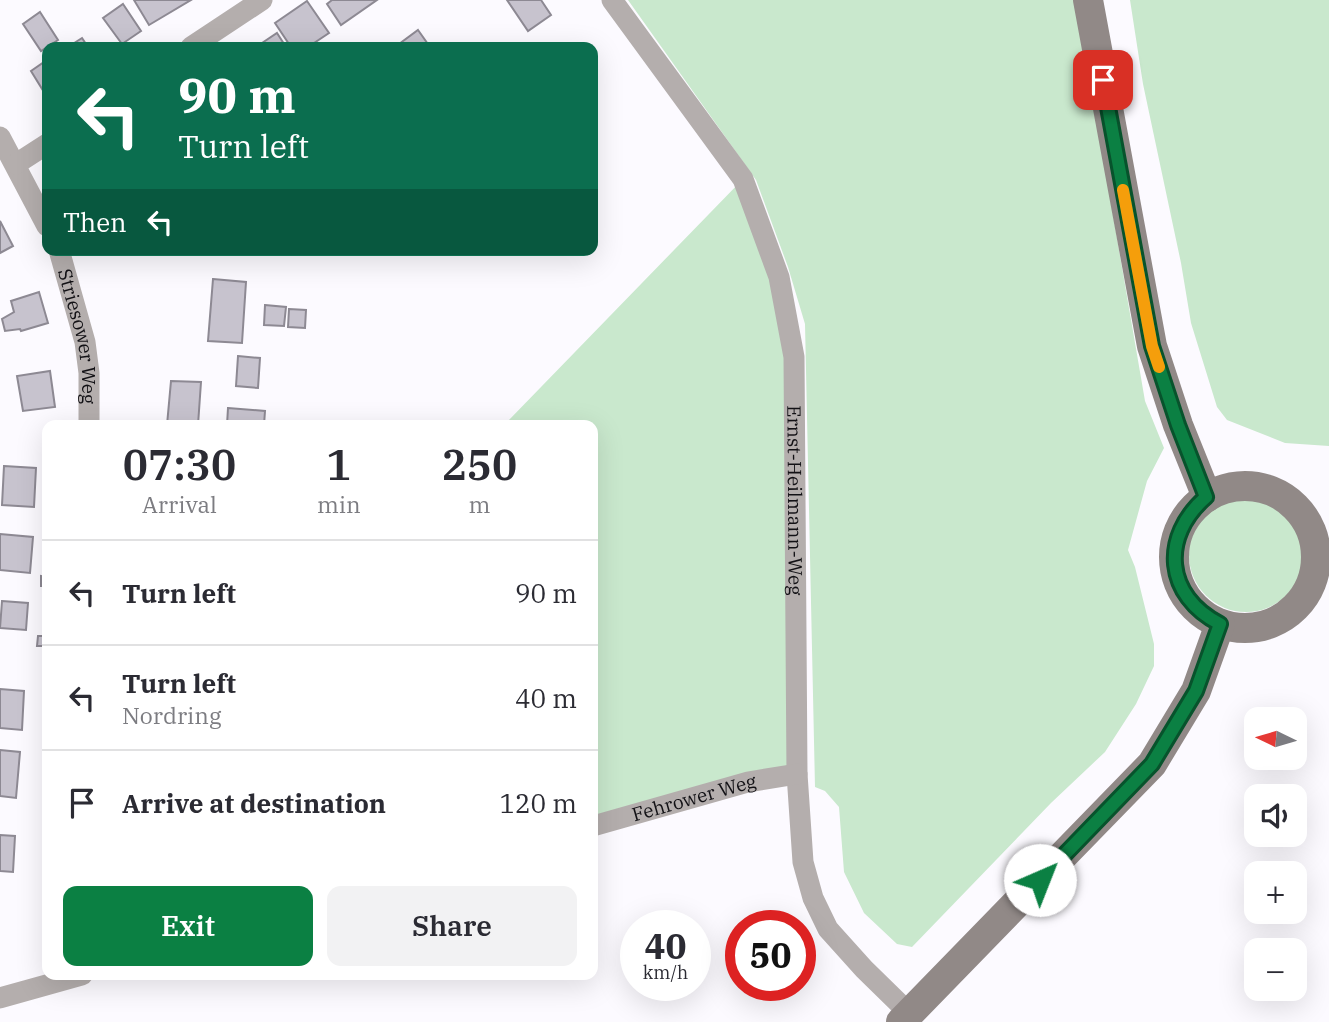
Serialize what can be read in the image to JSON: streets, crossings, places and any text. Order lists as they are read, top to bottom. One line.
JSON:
{"streets":{"street":["Striesower Weg","Ernst-Heilmann-Weg","Fehrower Weg"]},"crossings":[["Ernst-Heilmann-Weg","Fehrower Weg"]],"north":"left","page":{"turn":["90 m","Turn left"],"then":"Then","eta":["07:30","Arrival","1","min","250","m"],"list":[{"name":"Turn left","value":"90 m"},{"name":"Turn left","note":"Nordring","value":"40 m"},{"name":"Arrive at destination","value":"120 m"}],"map_buttons":["+","−"],"buttons":["Exit","Share"],"speed":"40 km/h","limit":"50"}}
